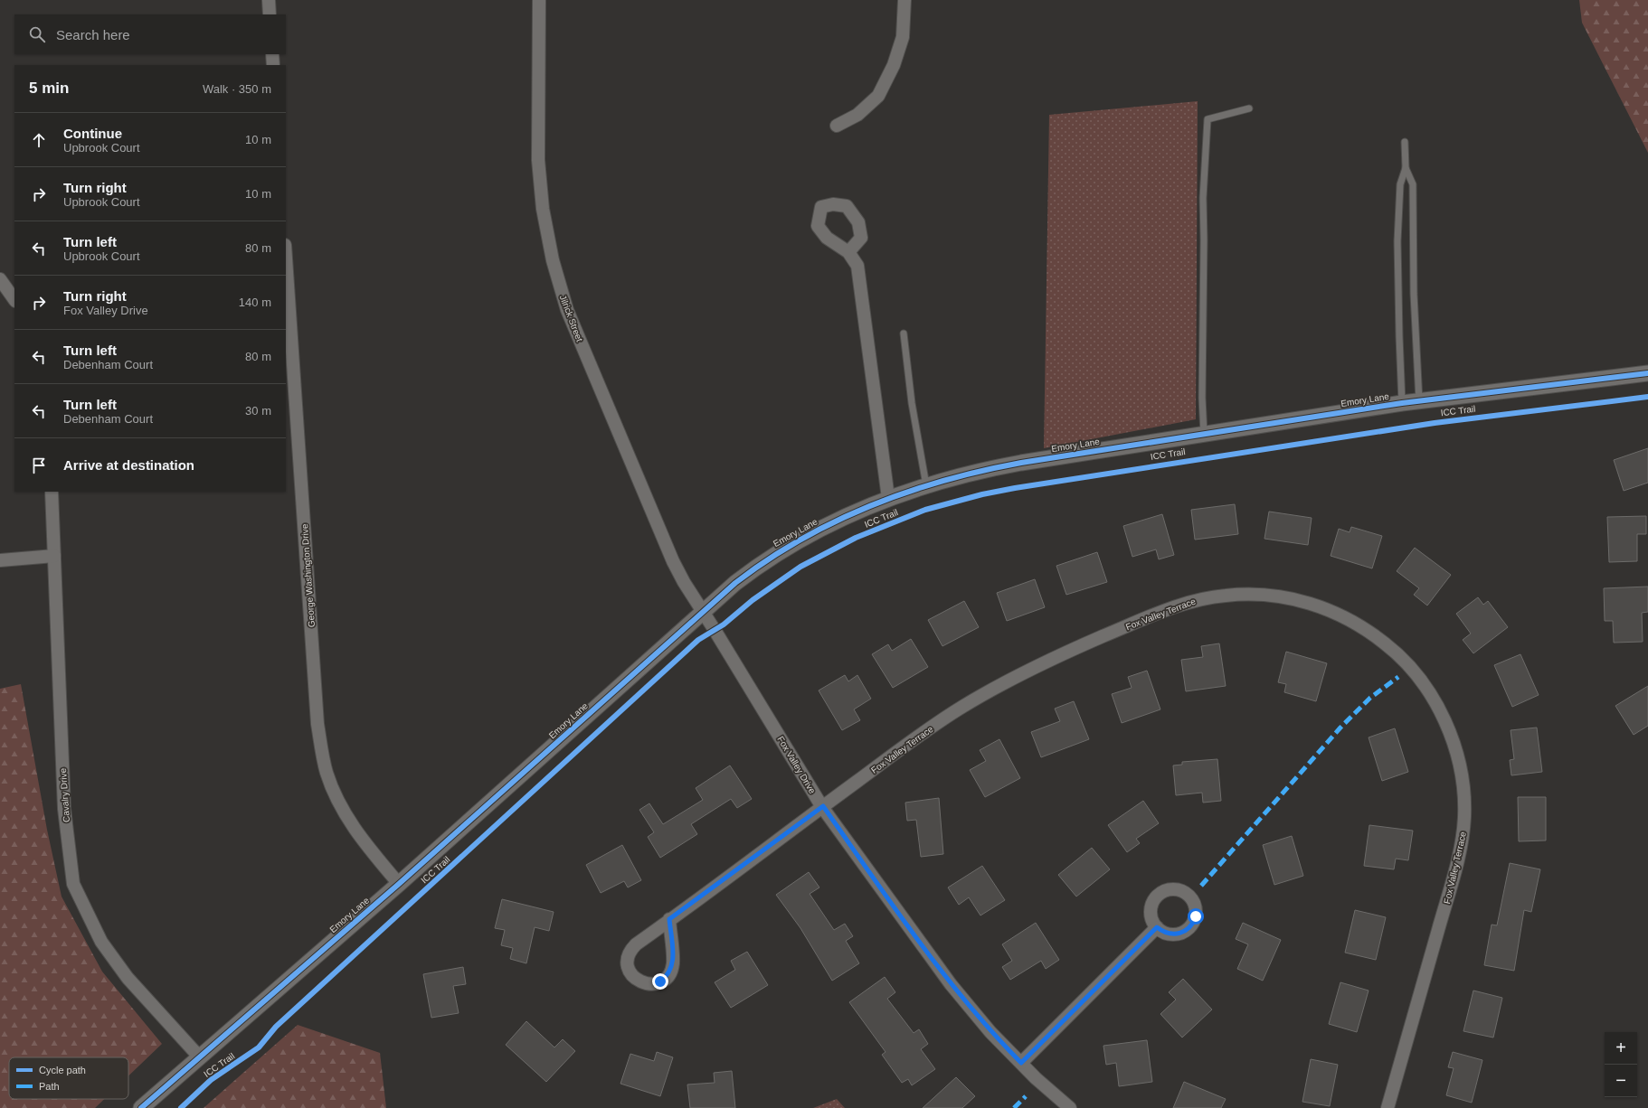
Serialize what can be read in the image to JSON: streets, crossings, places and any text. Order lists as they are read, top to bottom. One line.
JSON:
{"streets":{"street":["Jilrick Street","Emory Lane","George Washington Drive","Fox Valley Terrace","Fox Valley Drive","Cavalry Drive"],"cycle path":["ICC Trail"]},"crossings":[["Jilrick Street","Emory Lane"],["Jilrick Street","Fox Valley Drive"],["Emory Lane","George Washington Drive"],["Emory Lane","Fox Valley Drive"],["Emory Lane","Cavalry Drive"],["Fox Valley Terrace","Fox Valley Drive"]],"legend":["Cycle path","Path"],"page":{"search":"Search here","heading":["5 min","Walk · 350 m"],"list":[["Continue","Upbrook Court","10 m"],["Turn right","Upbrook Court","10 m"],["Turn left","Upbrook Court","80 m"],["Turn right","Fox Valley Drive","140 m"],["Turn left","Debenham Court","80 m"],["Turn left","Debenham Court","30 m"],"Arrive at destination"],"map_buttons":["+","−"]}}
